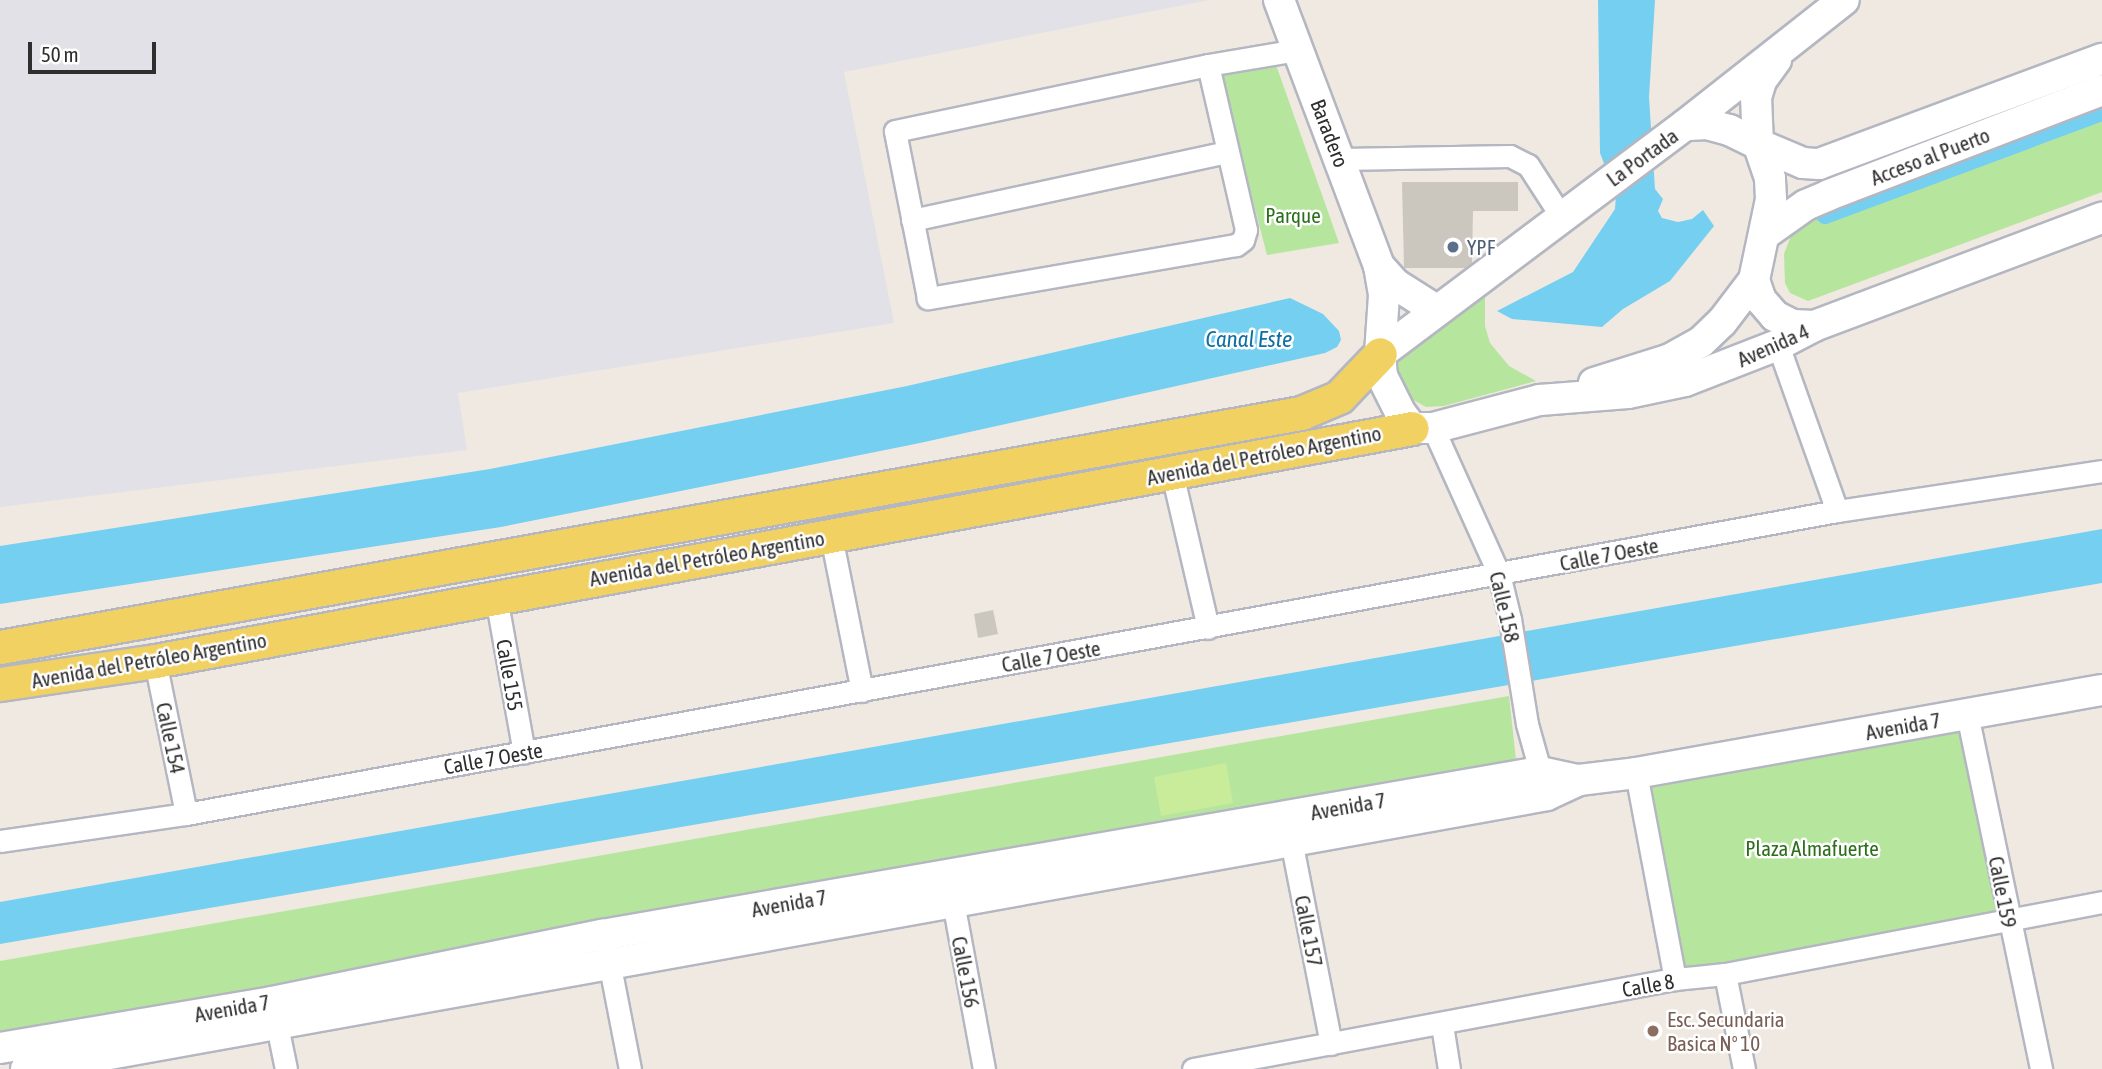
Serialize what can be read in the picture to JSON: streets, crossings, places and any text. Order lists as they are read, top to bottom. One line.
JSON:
{"streets":{"main road":["Baradero","Acceso al Puerto","La Portada","Avenida 4","Avenida del Petróleo Argentino","Avenida 7"],"street":["Calle 7 Oeste","Calle 158","Calle 155","Calle 154","Calle 159","Calle 157","Calle 156","Calle 8"]},"crossings":[["Baradero","La Portada"],["Baradero","Avenida 4"],["Baradero","Avenida del Petróleo Argentino"],["Baradero","Calle 158"],["Acceso al Puerto","La Portada"],["La Portada","Avenida del Petróleo Argentino"],["Avenida 4","Avenida del Petróleo Argentino"],["Avenida 4","Calle 158"],["Avenida del Petróleo Argentino","Calle 158"],["Avenida del Petróleo Argentino","Calle 155"],["Avenida del Petróleo Argentino","Calle 154"],["Calle 7 Oeste","Calle 158"],["Calle 7 Oeste","Calle 155"],["Calle 7 Oeste","Calle 154"],["Calle 158","Avenida 7"],["Avenida 7","Calle 159"],["Avenida 7","Calle 157"],["Avenida 7","Calle 156"],["Calle 159","Calle 8"],["Calle 157","Calle 8"]],"water":["Canal Este"],"parks":["Parque","Plaza Almafuerte"],"places":["YPF","Esc. Secundaria Basica Nº 10"],"scale_bar":"50 m"}
